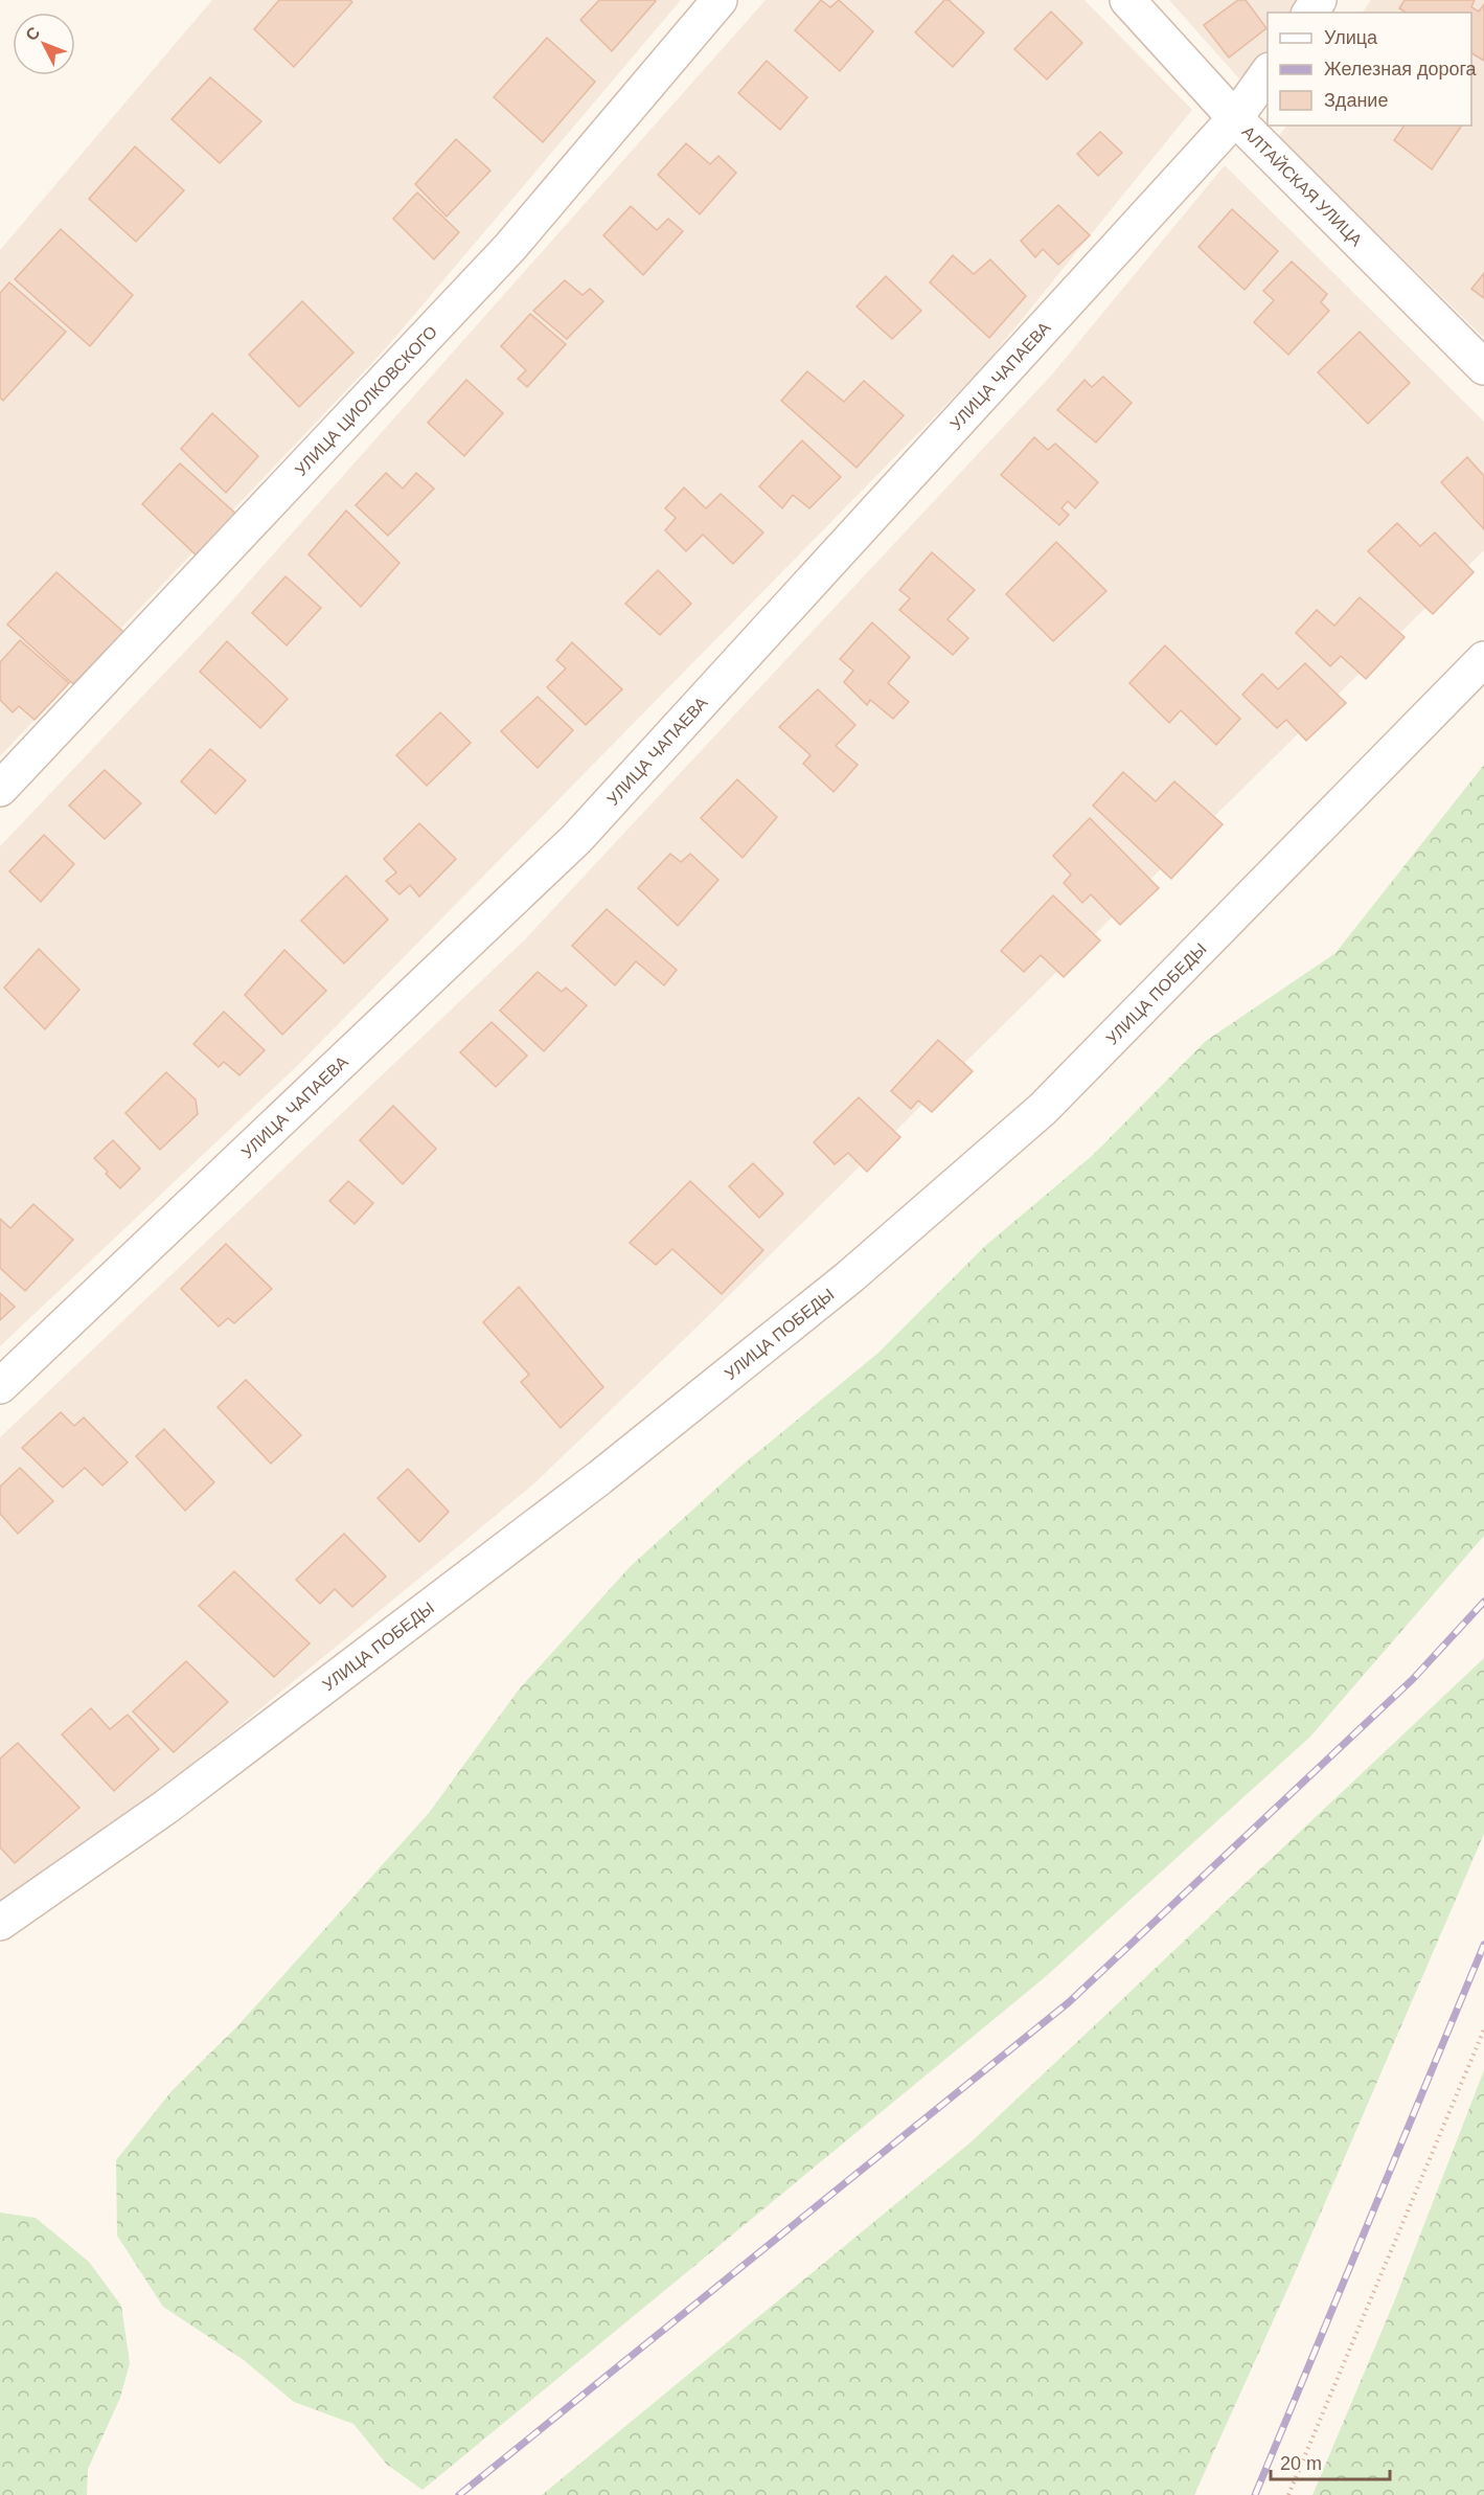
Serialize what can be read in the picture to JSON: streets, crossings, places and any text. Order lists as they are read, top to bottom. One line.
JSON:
{"streets":{"street":["АЛТАЙСКАЯ УЛИЦА","УЛИЦА ЧАПАЕВА","УЛИЦА ЦИОЛКОВСКОГО","УЛИЦА ПОБЕДЫ"]},"crossings":[["АЛТАЙСКАЯ УЛИЦА","УЛИЦА ЧАПАЕВА"]],"legend":["Улица","Железная дорога","Здание"],"scale_bar":"20 m","north":"top left"}
